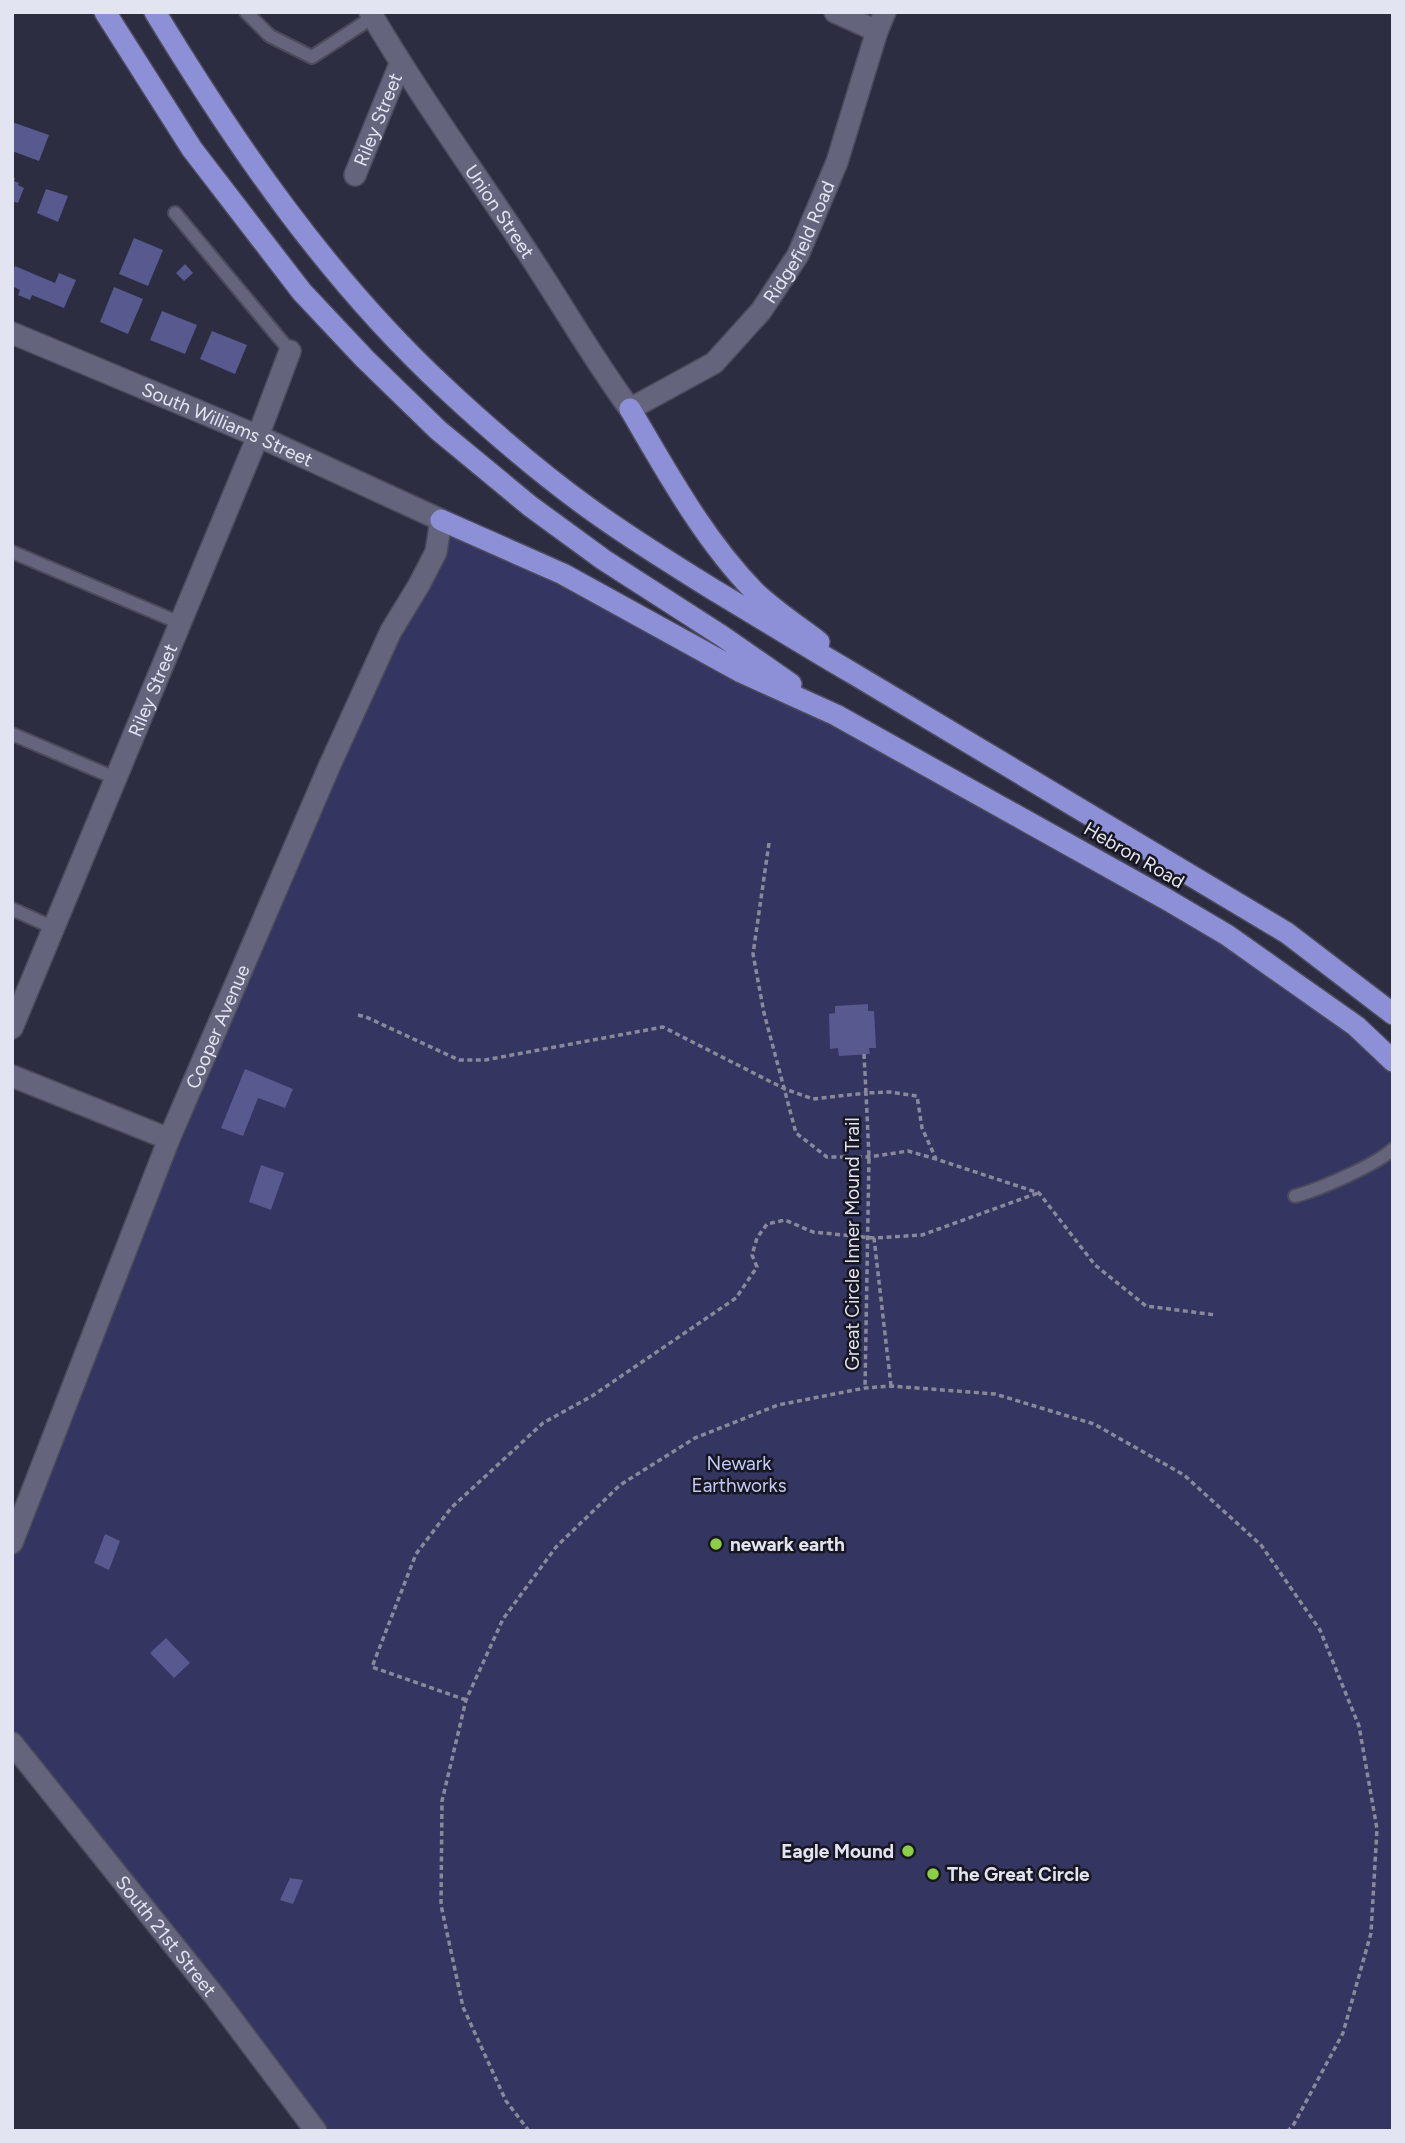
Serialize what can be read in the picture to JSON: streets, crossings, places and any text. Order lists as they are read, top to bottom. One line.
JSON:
{"streets":{"highway":["Hebron Road"],"street":["Riley Street","Union Street","Ridgefield Road","South Williams Street","Cooper Avenue","South 21st Street"],"path":["Great Circle Inner Mound Trail"]},"crossings":[["Riley Street","Union Street"],["Riley Street","South Williams Street"],["Union Street","Ridgefield Road"],["South Williams Street","Cooper Avenue"]],"parks":["Newark Earthworks"],"places":["newark earth","Eagle Mound","The Great Circle"]}
